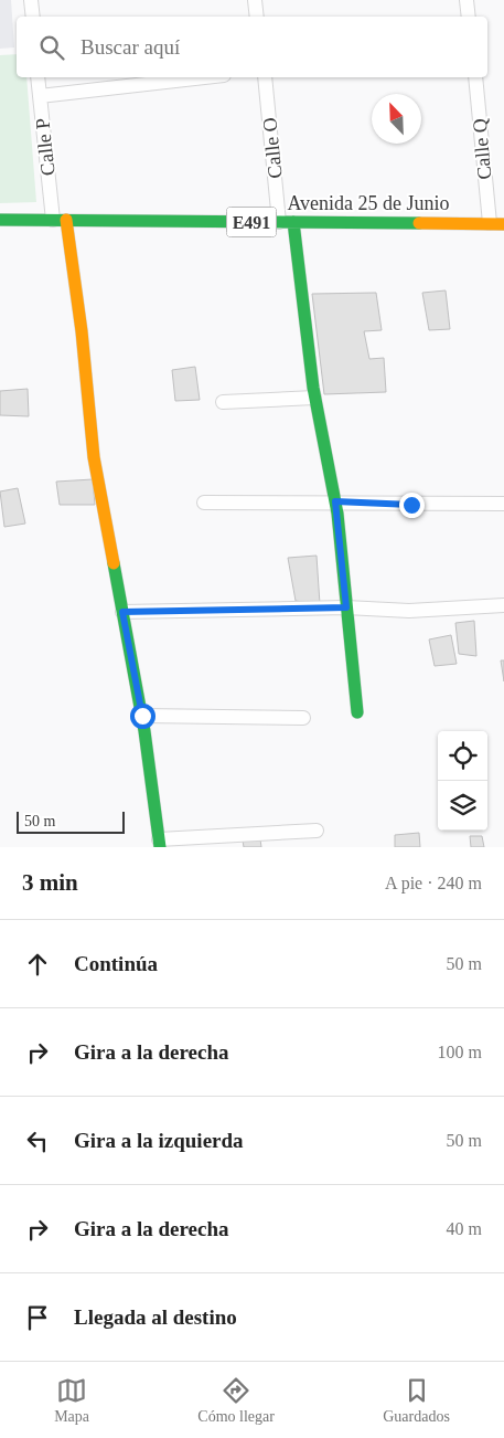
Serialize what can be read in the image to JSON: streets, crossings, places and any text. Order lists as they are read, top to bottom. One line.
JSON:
{"streets":{"main road":["Avenida 25 de Junio","E491"],"street":["Calle P","Calle O","Calle Q"]},"crossings":[["Calle P","Avenida 25 de Junio"],["Calle O","Avenida 25 de Junio"],["Calle Q","Avenida 25 de Junio"]],"scale_bar":"50 m","north":"top left","page":{"search":"Buscar aquí","scale":"50 m","heading":["3 min","A pie · 240 m"],"list":[["Continúa","50 m"],["Gira a la derecha","100 m"],["Gira a la izquierda","50 m"],["Gira a la derecha","40 m"],"Llegada al destino"],"nav":["Mapa","Cómo llegar","Guardados"]}}
